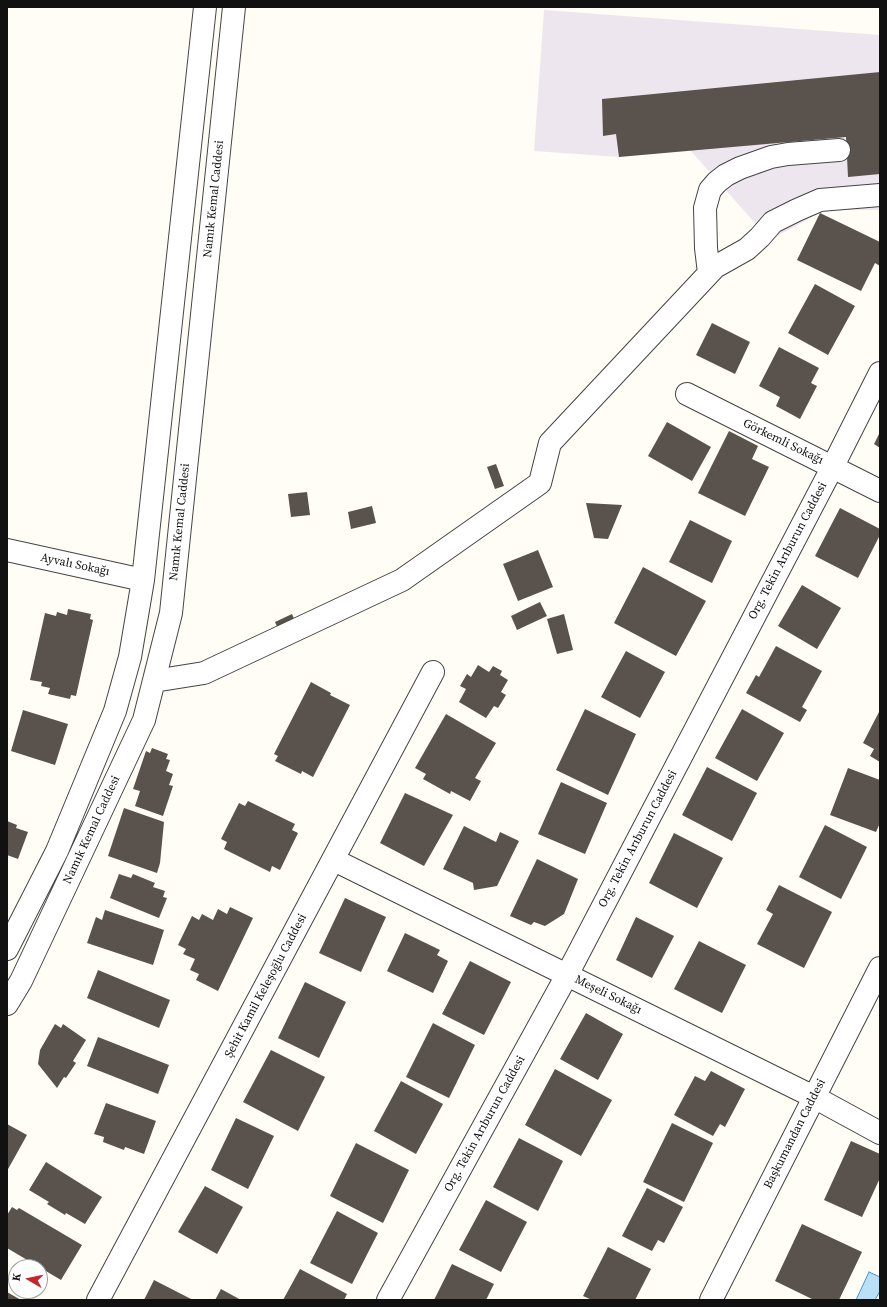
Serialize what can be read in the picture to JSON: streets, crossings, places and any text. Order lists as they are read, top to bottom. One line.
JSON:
{"streets":{"street":["Namık Kemal Caddesi","Görkemli Sokağı","Org. Tekin Arıburun Caddesi","Ayvalı Sokağı","Şehit Kamil Keleşoğlu Caddesi","Meşeli Sokağı","Başkumandan Caddesi"]},"crossings":[["Namık Kemal Caddesi","Ayvalı Sokağı"],["Görkemli Sokağı","Org. Tekin Arıburun Caddesi"],["Org. Tekin Arıburun Caddesi","Meşeli Sokağı"],["Şehit Kamil Keleşoğlu Caddesi","Meşeli Sokağı"],["Meşeli Sokağı","Başkumandan Caddesi"]],"north":"left"}
